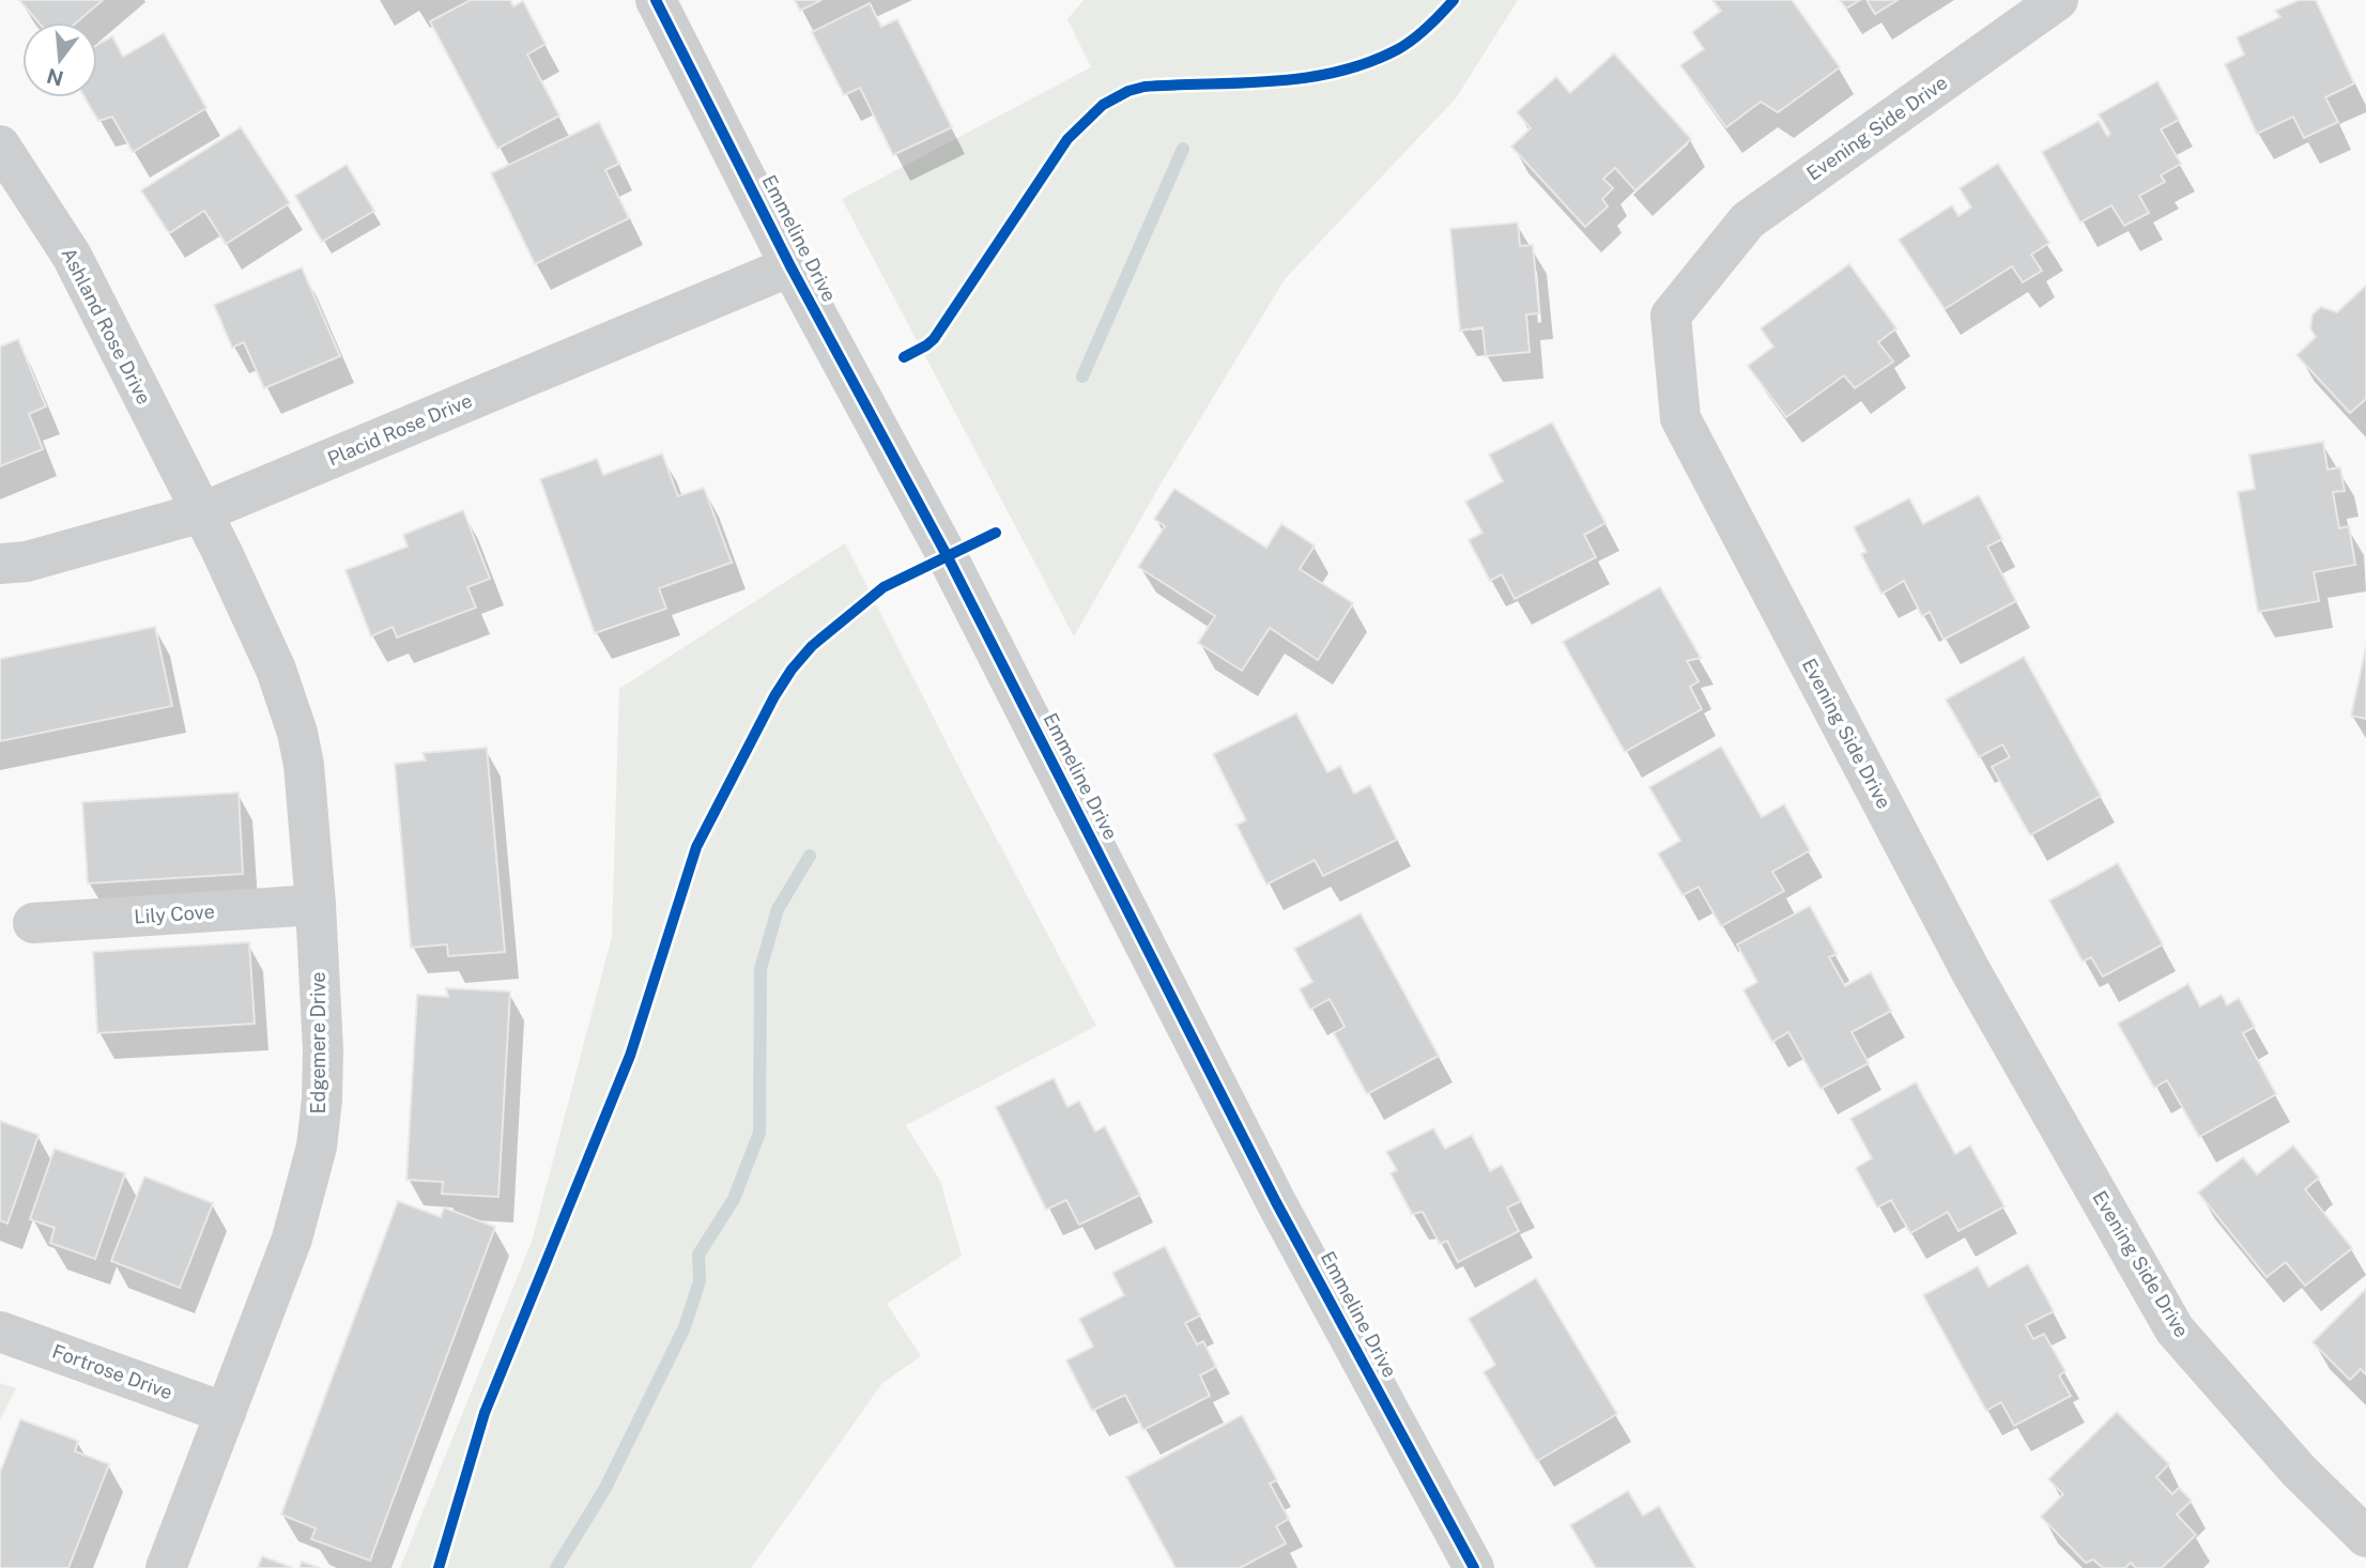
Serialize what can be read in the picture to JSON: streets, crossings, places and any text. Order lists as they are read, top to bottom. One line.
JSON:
{"streets":{"street":["Evening Side Drive","Emmeline Drive","Ashland Rose Drive","Placid Rose Drive","Lily Cove","Edgemere Drive","Fortrose Drive"]},"crossings":[["Emmeline Drive","Placid Rose Drive"],["Ashland Rose Drive","Placid Rose Drive"],["Ashland Rose Drive","Edgemere Drive"],["Placid Rose Drive","Edgemere Drive"],["Lily Cove","Edgemere Drive"],["Edgemere Drive","Fortrose Drive"]],"north":"bottom"}
